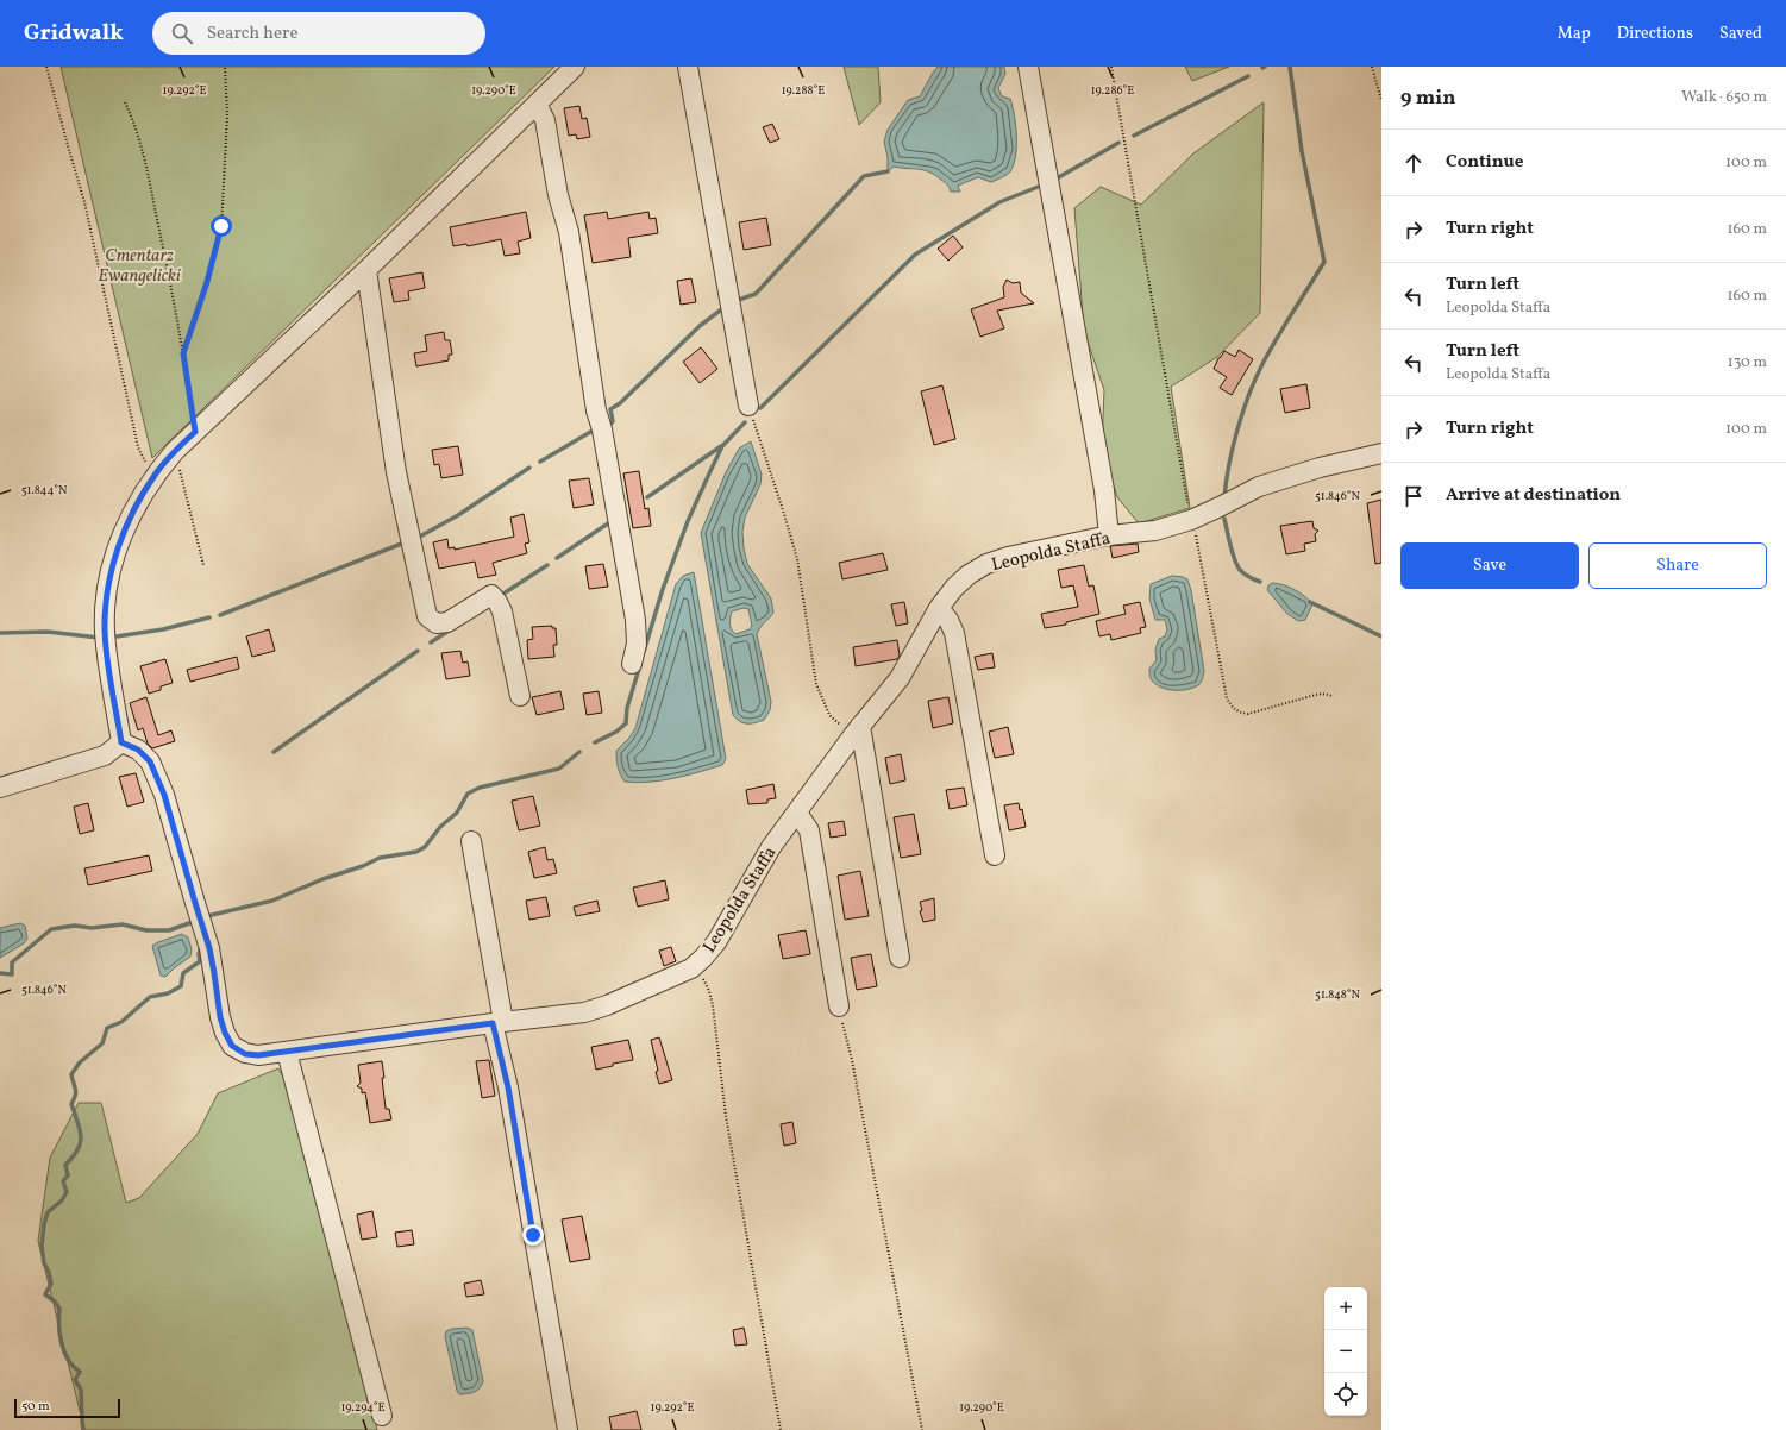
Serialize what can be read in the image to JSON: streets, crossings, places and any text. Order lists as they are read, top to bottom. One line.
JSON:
{"streets":{"street":["Leopolda Staffa"]},"parks":["Cmentarz Ewangelicki"],"scale_bar":"50 m","page":{"header":"Gridwalk","search":"Search here","nav":["Map","Directions","Saved"],"heading":["9 min","Walk · 650 m"],"list":[["Continue","100 m"],["Turn right","160 m"],["Turn left","Leopolda Staffa","160 m"],["Turn left","Leopolda Staffa","130 m"],["Turn right","100 m"],"Arrive at destination"],"buttons":["Save","Share"],"map_buttons":["+","−"],"scale":"50 m"},"coordinates":["19.286°E","19.292°E","19.290°E","19.288°E","51.844°N","51.846°N","51.848°N","19.294°E"]}
